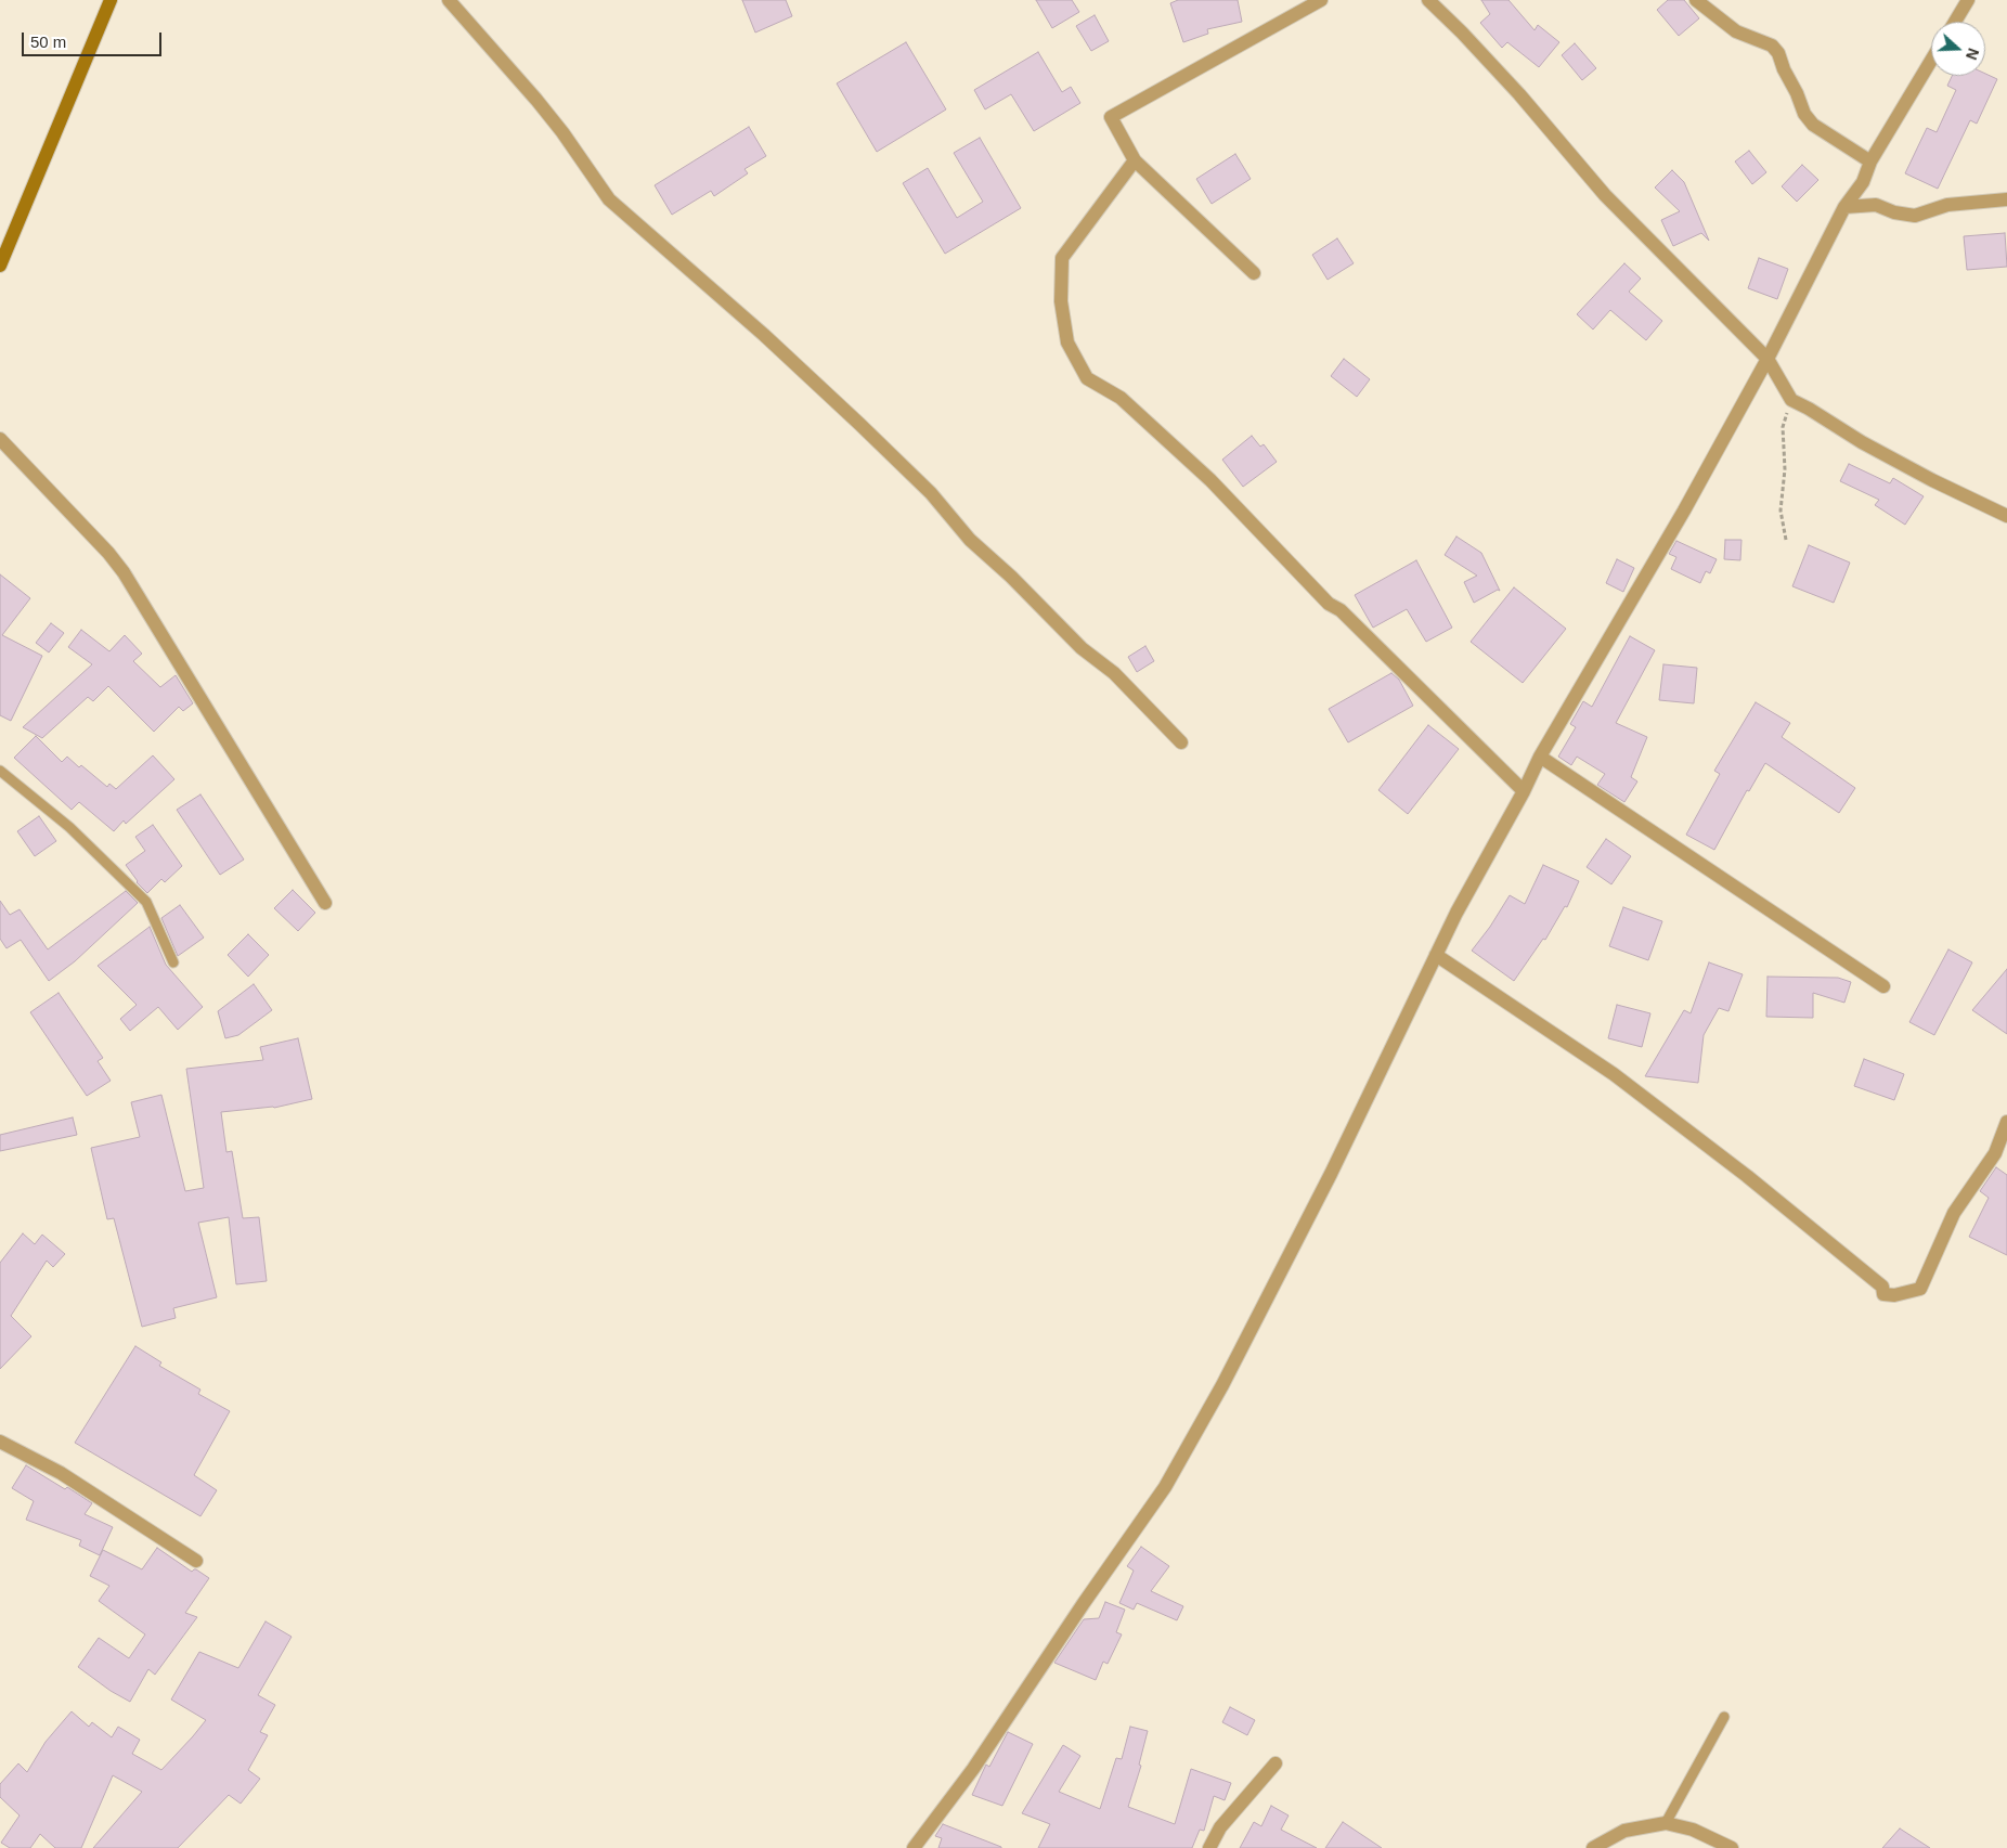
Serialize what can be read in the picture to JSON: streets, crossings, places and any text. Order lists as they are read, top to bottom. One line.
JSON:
{"scale_bar":"50 m","north":"right"}
